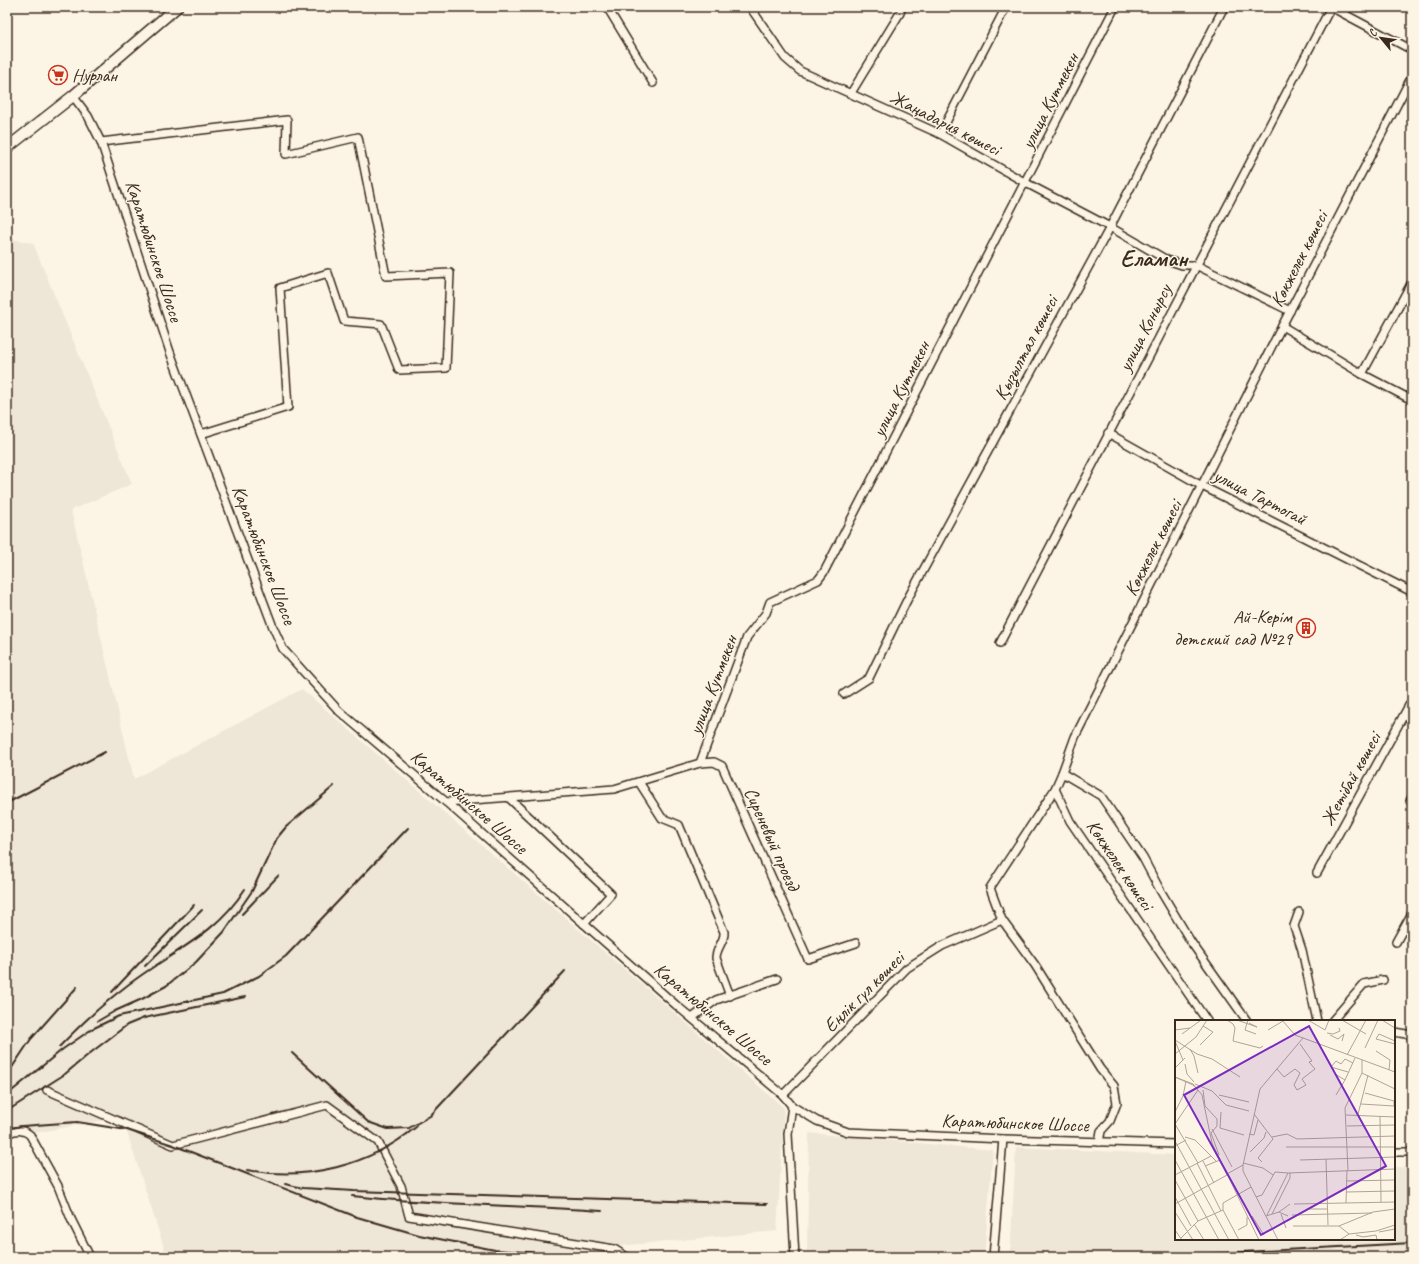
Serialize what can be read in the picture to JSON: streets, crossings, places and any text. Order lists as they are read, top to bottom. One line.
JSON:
{"streets":{"street":["улица Кутмекен","Жаңадария көшесі","Каратюбинское Шоссе","Көкжелек көшесі","улица Конырсу","Қызылтал көшесі","улица Тартогай","Жетібай көшесі","Сиреневый проезд","Еңлік гүл көшесі"]},"crossings":[["улица Кутмекен","Жаңадария көшесі"],["улица Кутмекен","Сиреневый проезд"],["Жаңадария көшесі","Көкжелек көшесі"],["Жаңадария көшесі","улица Конырсу"],["Жаңадария көшесі","Қызылтал көшесі"],["Каратюбинское Шоссе","Сиреневый проезд"],["Каратюбинское Шоссе","Еңлік гүл көшесі"],["Көкжелек көшесі","улица Тартогай"],["улица Конырсу","улица Тартогай"]],"districts":["Еламан"],"places":{"supermarket":["Нурлан"],"building":["Ай-Керім детский сад №29"]},"north":"top left"}
